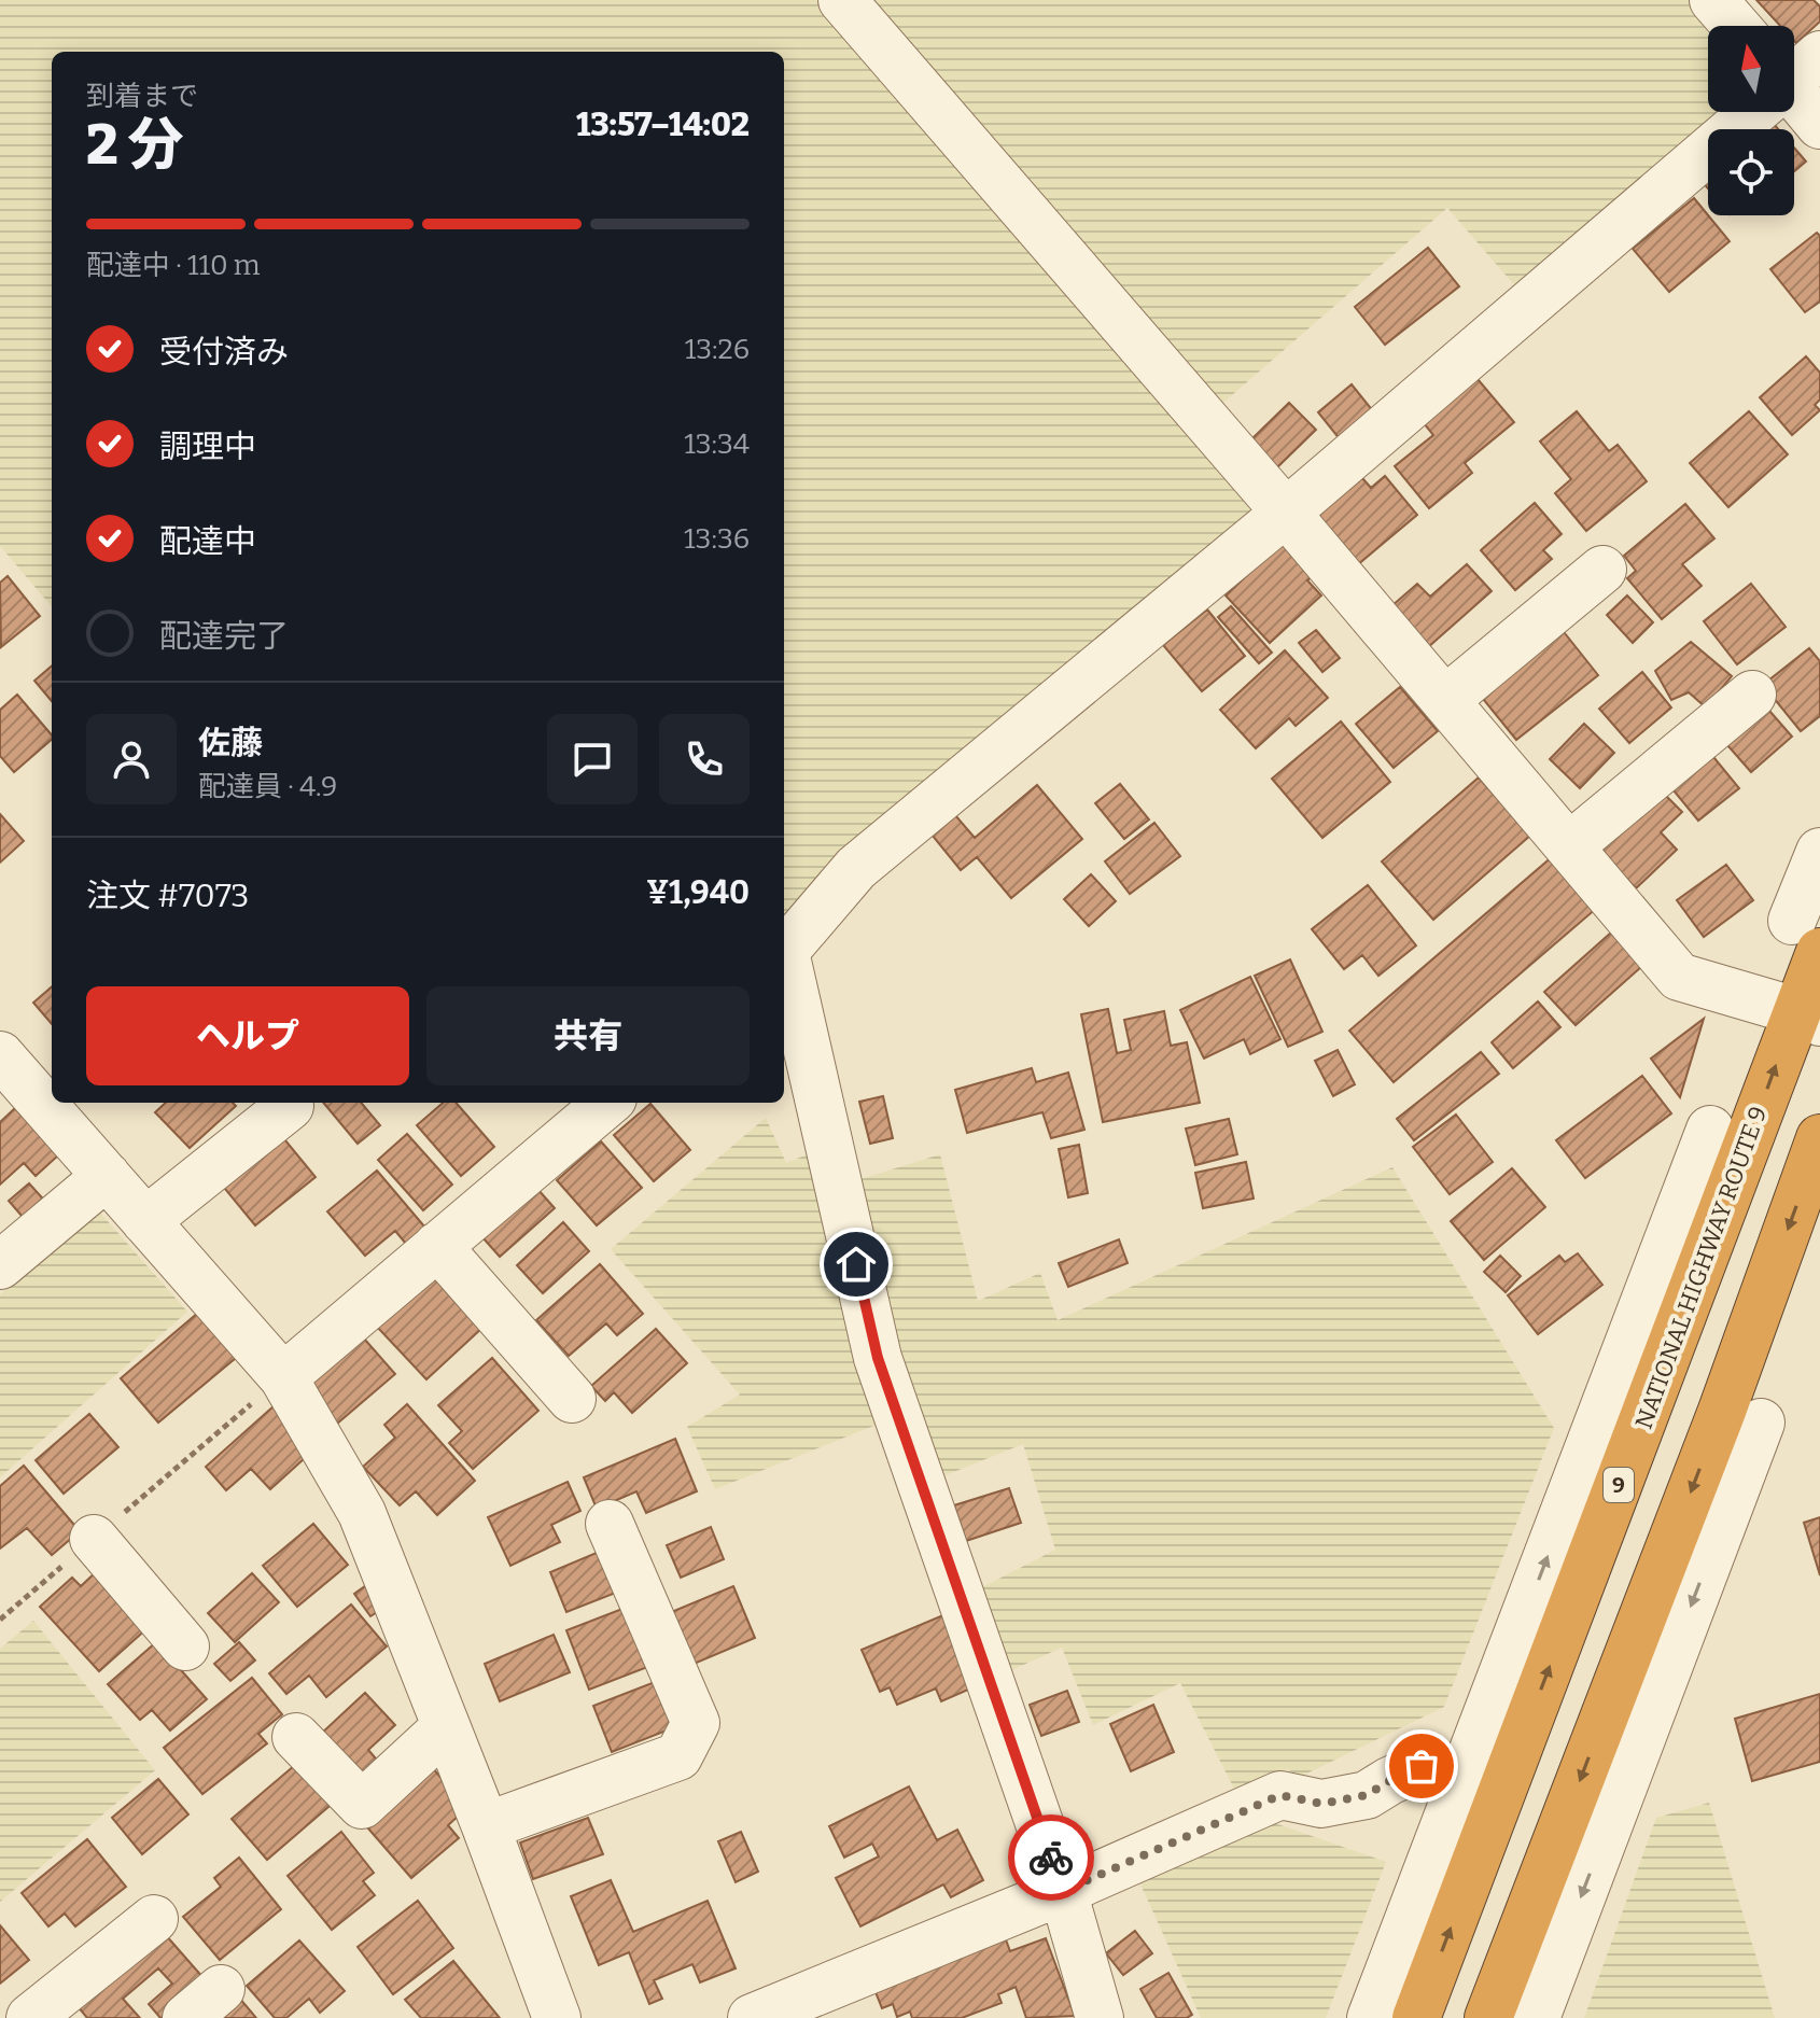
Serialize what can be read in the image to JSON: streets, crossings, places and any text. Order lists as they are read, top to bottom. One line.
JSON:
{"streets":{"highway":["NATIONAL HIGHWAY ROUTE 9","9"]},"north":"top","page":{"heading":["2 分","到着まで","13:57–14:02"],"panel":["佐藤","配達員 · 4.9","注文 #7073","¥1,940"],"bar":"配達中 · 110 m","list":[["受付済み","13:26"],["調理中","13:34"],["配達中","13:36"],"配達完了"],"buttons":["ヘルプ","共有"]}}
